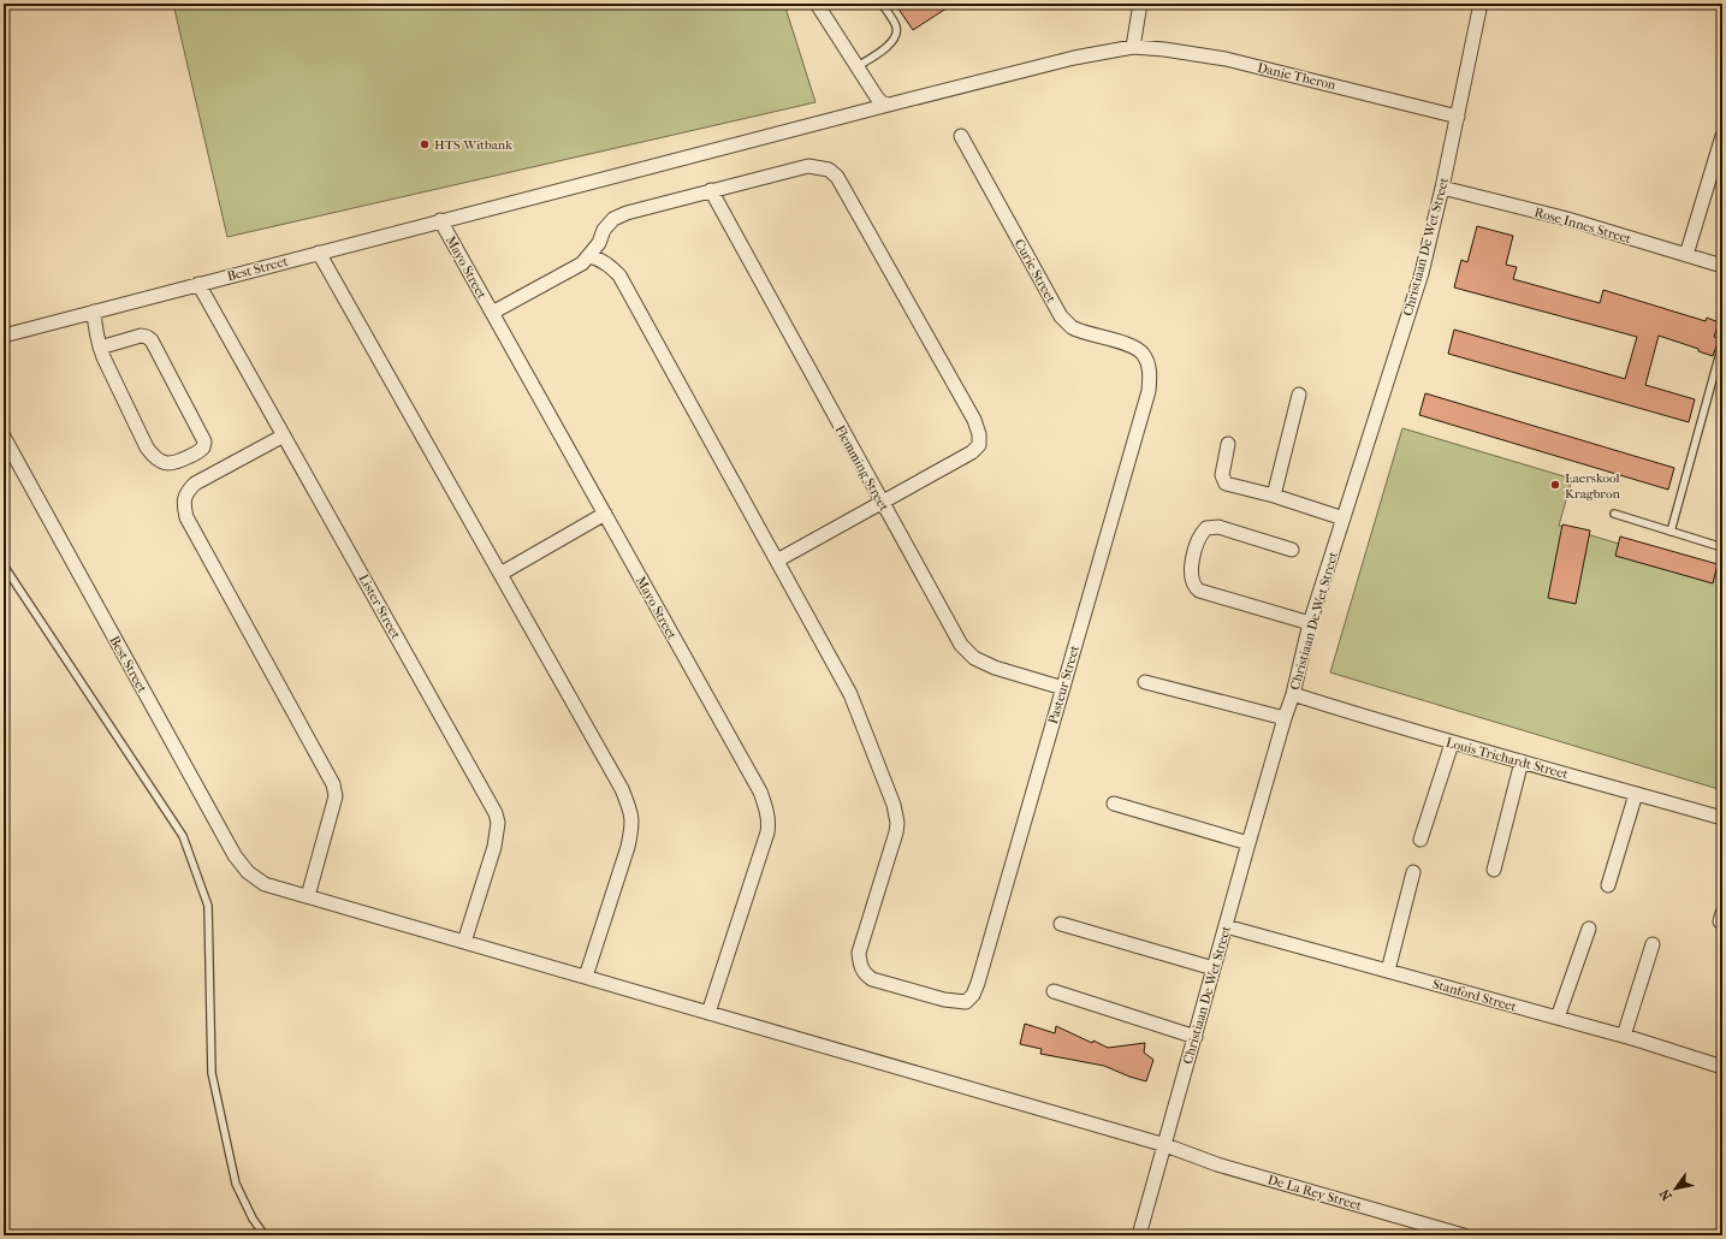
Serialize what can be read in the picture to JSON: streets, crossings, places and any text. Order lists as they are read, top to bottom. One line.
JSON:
{"streets":{"street":["Danie Theron","Rose Innes Street","Christiaan De Wet Street","Mayo Street","Best Street","Curie Street","Flemming Street","Lister Street","Pasteur Street","Louis Trichardt Street","Stanford Street","De La Rey Street"]},"crossings":[["Danie Theron","Christiaan De Wet Street"],["Danie Theron","Best Street"],["Rose Innes Street","Christiaan De Wet Street"],["Christiaan De Wet Street","Louis Trichardt Street"],["Christiaan De Wet Street","Stanford Street"],["Christiaan De Wet Street","De La Rey Street"],["Mayo Street","Best Street"],["Mayo Street","De La Rey Street"],["Best Street","Lister Street"],["Best Street","De La Rey Street"],["Curie Street","Pasteur Street"],["Flemming Street","Pasteur Street"],["Lister Street","De La Rey Street"]],"places":["HTS Witbank","Laerskool Kragbron"],"north":"bottom left"}
